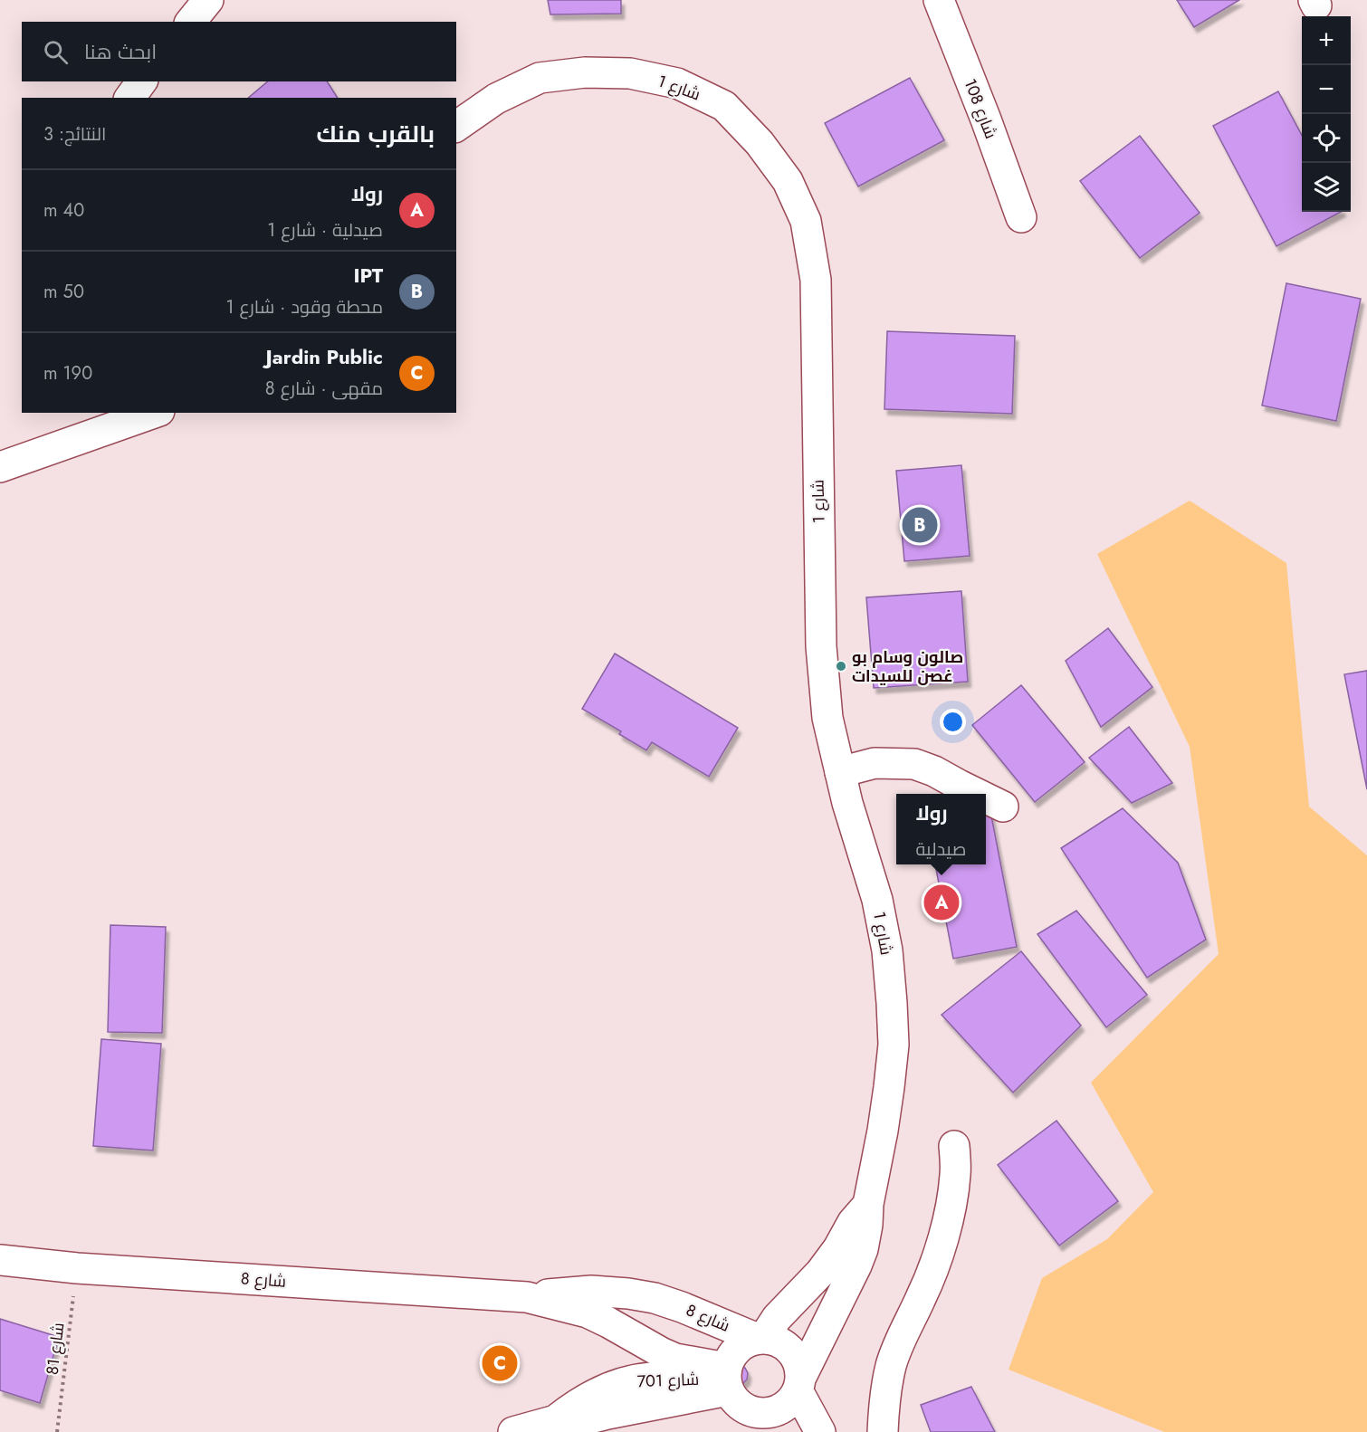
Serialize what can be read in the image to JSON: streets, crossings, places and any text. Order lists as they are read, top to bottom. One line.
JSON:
{"streets":{"street":["شارع 1","شارع 108","شارع 8","شارع 701"],"path":["شارع 81"]},"crossings":[["شارع 1","شارع 8"],["شارع 1","شارع 701"],["شارع 8","شارع 81"],["شارع 8","شارع 701"]],"places":["صالون وسام بو غصن للسيدات"],"page":{"map_buttons":["+","−"],"search":"ابحث هنا","heading":["بالقرب منك","النتائج: 3"],"list":[{"mark":"A","name":"رولا","note":"صيدلية · شارع 1","value":"40 m"},{"mark":"B","name":"IPT","note":"محطة وقود · شارع 1","value":"50 m"},{"mark":"C","name":"Jardin Public","note":"مقهى · شارع 8","value":"190 m"}],"pins":["B","A","C"],"popup":["رولا","صيدلية"]}}
